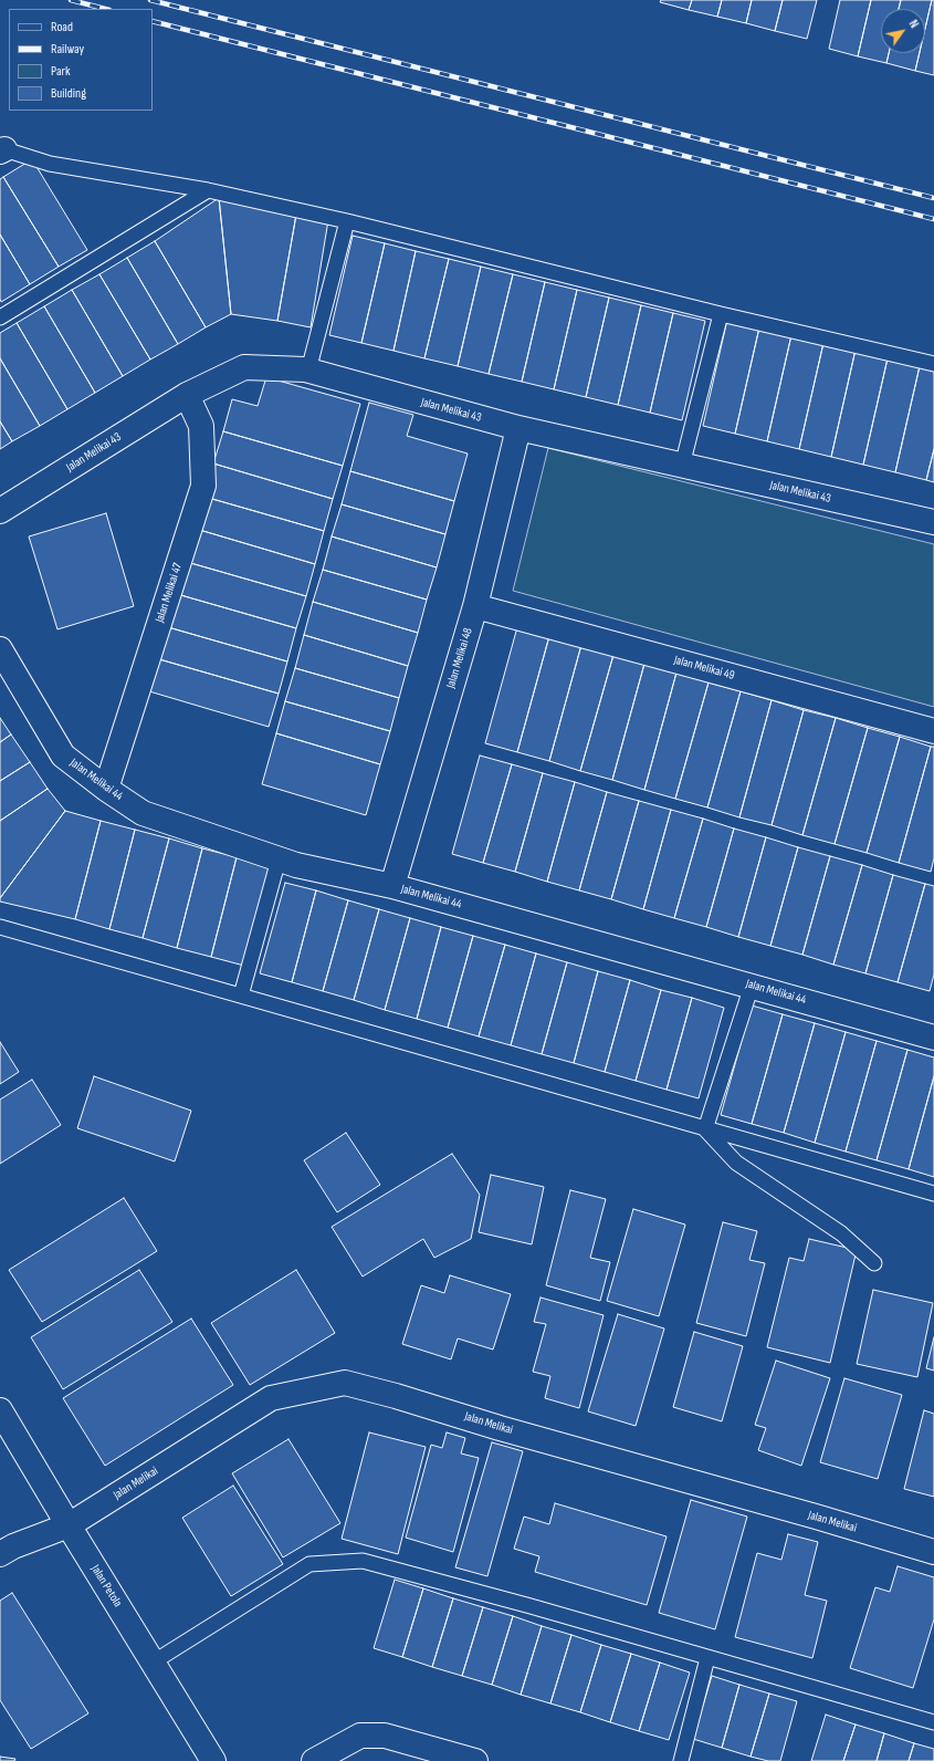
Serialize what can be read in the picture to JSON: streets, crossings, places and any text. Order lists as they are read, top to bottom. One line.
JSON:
{"streets":{"street":["Jalan Melikai 43","Jalan Melikai 47","Jalan Melikai 48","Jalan Melikai 49","Jalan Melikai 44","Jalan Melikai","Jalan Petola"]},"crossings":[["Jalan Melikai 43","Jalan Melikai 47"],["Jalan Melikai 43","Jalan Melikai 48"],["Jalan Melikai 47","Jalan Melikai 44"],["Jalan Melikai 48","Jalan Melikai 49"],["Jalan Melikai 48","Jalan Melikai 44"],["Jalan Melikai","Jalan Petola"]],"legend":["Road","Railway","Park","Building"],"north":"top right"}
